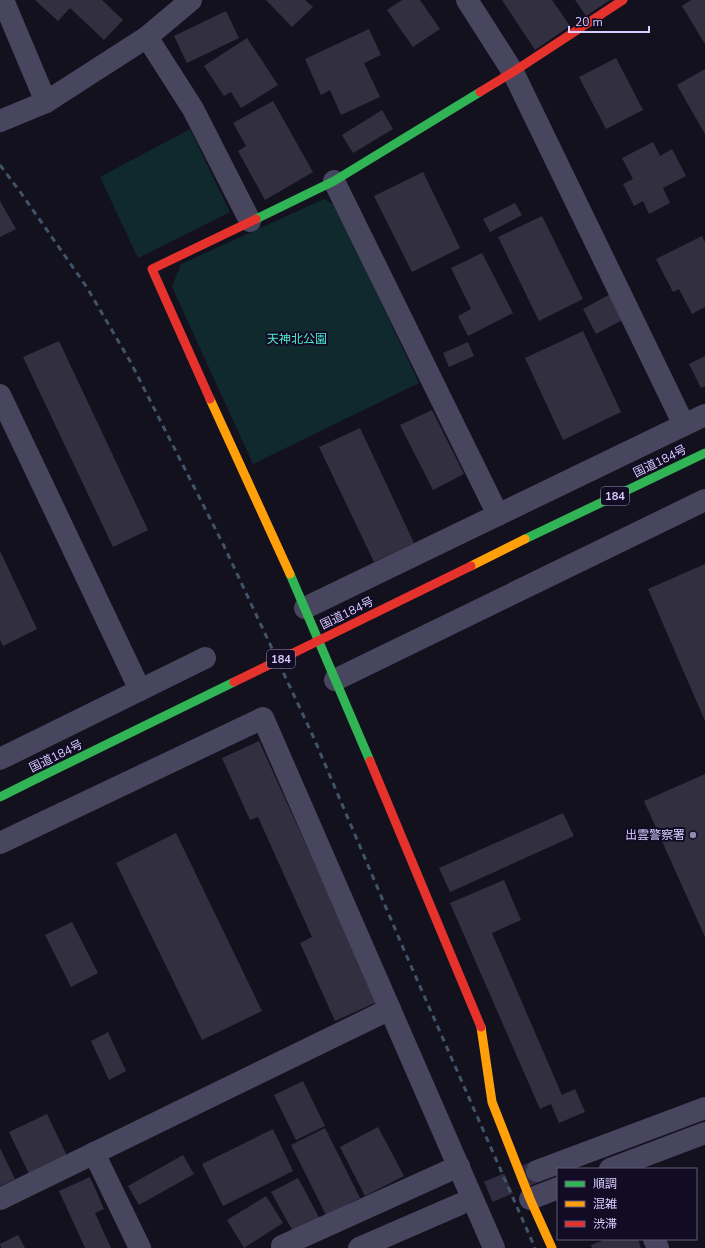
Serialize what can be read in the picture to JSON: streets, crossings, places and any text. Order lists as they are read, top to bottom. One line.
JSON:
{"streets":{"main road":["国道184号","184"]},"parks":["天神北公園"],"places":["出雲警察署"],"legend":["順調","混雑","渋滞"],"scale_bar":"20 m"}
